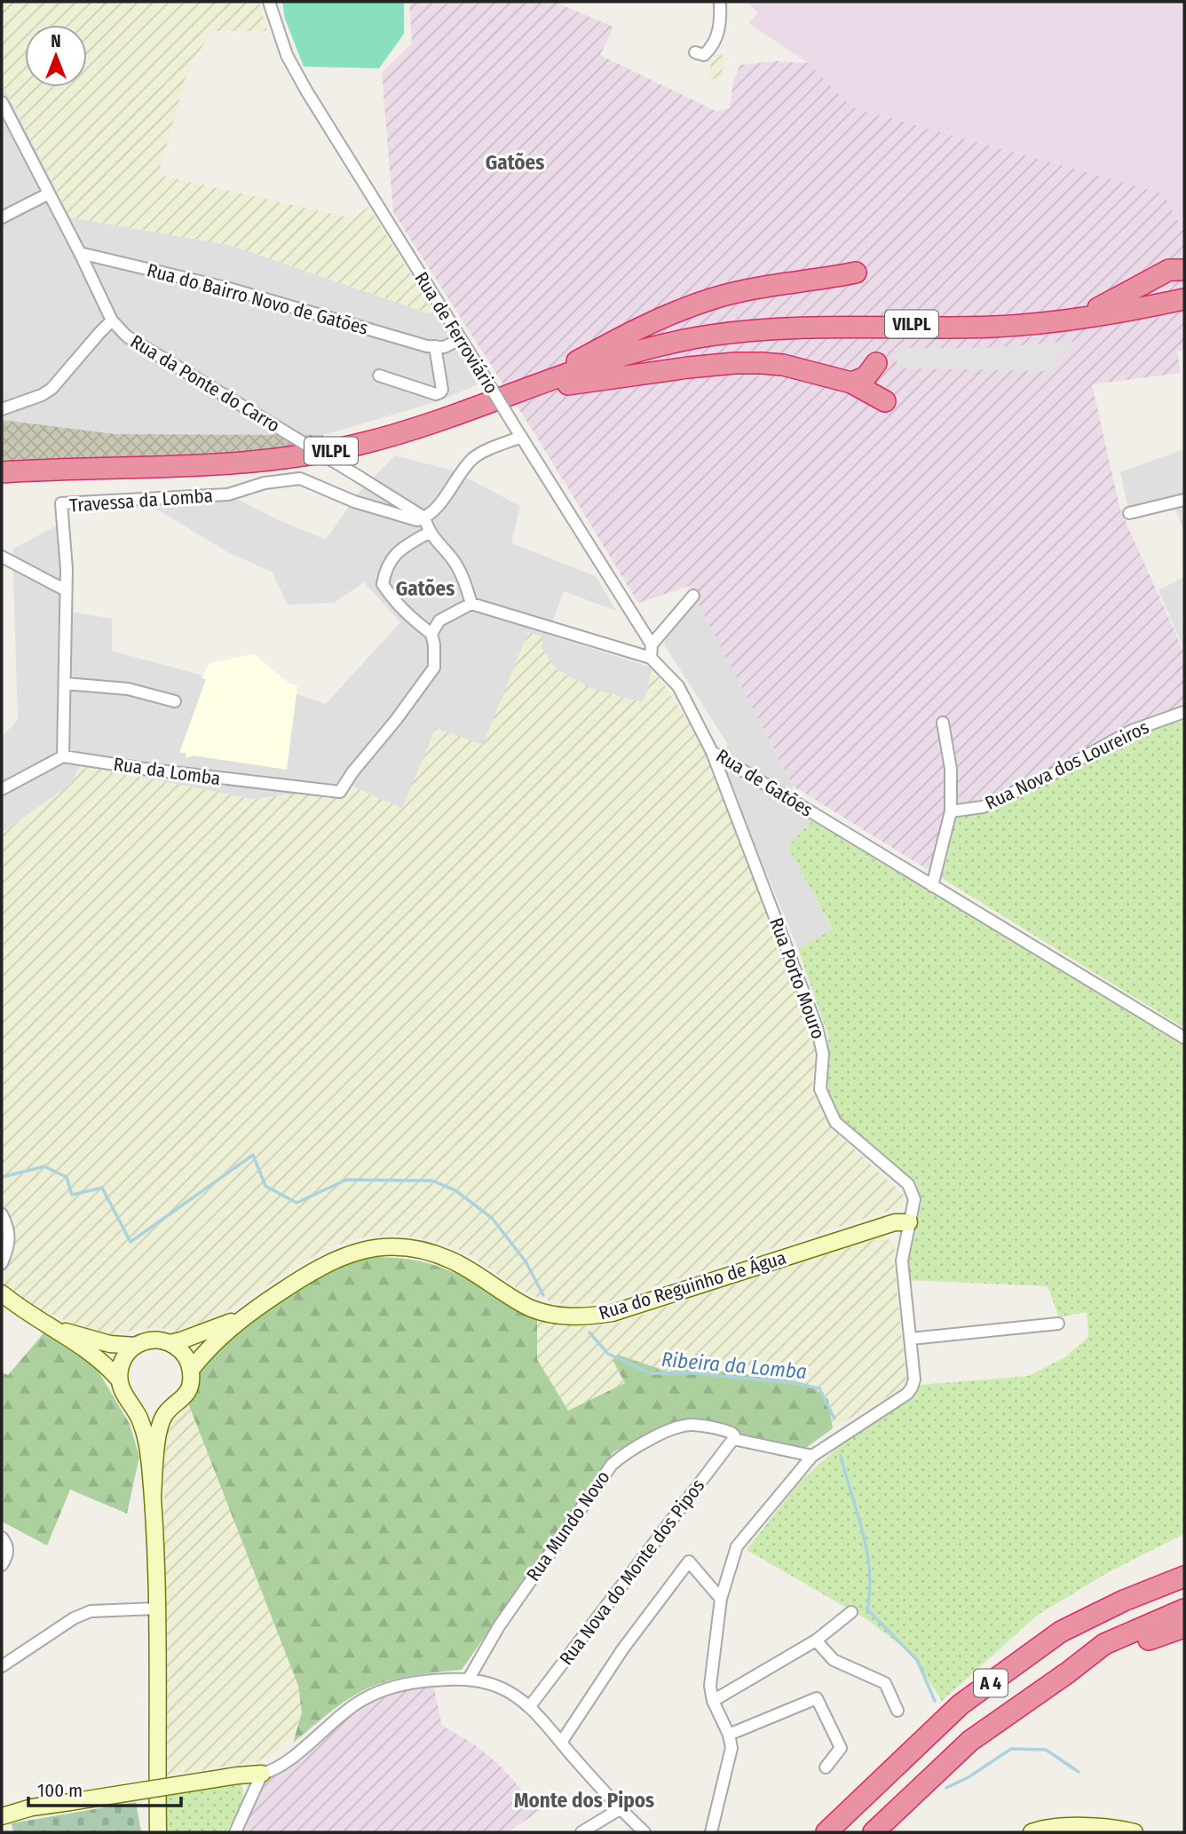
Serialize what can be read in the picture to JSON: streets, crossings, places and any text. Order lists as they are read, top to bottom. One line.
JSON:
{"streets":{"highway":["VILPL","A 4"],"street":["Rua do Bairro Novo de Gatões","Rua de Ferroviário","Rua da Ponte do Carro","Travessa da Lomba","Rua Nova dos Loureiros","Rua da Lomba","Rua de Gatões","Rua Porto Mouro","Rua do Reguinho de Água","Rua Mundo Novo","Rua Nova do Monte dos Pipos"]},"crossings":[["Rua do Bairro Novo de Gatões","Rua da Ponte do Carro"],["Rua da Ponte do Carro","Travessa da Lomba"],["Travessa da Lomba","Rua da Lomba"],["Rua de Gatões","Rua Porto Mouro"],["Rua Porto Mouro","Rua do Reguinho de Água"],["Rua Porto Mouro","Rua Mundo Novo"],["Rua Mundo Novo","Rua Nova do Monte dos Pipos"]],"districts":["Gatões","Gatões","Monte dos Pipos"],"water":["Ribeira da Lomba"],"scale_bar":"100 m","north":"top"}
